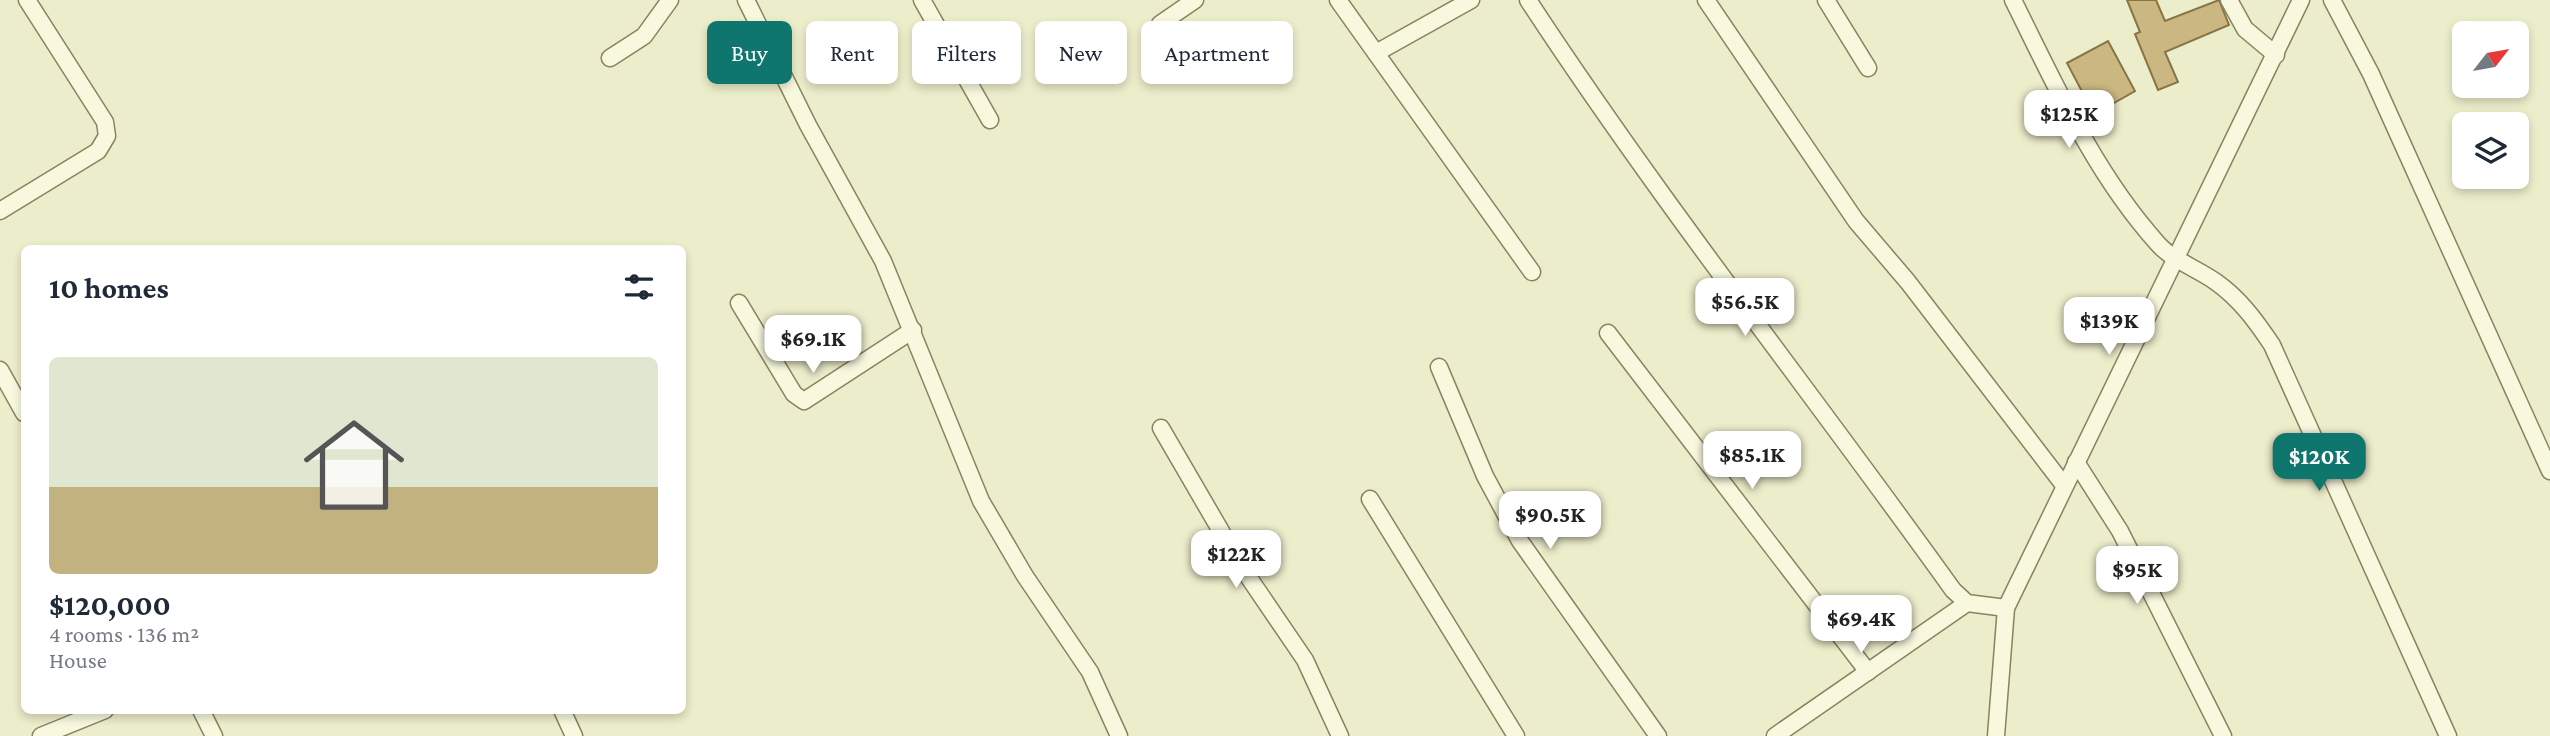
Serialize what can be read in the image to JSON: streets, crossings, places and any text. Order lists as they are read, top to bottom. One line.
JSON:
{"north":"top right","page":{"chip":["Buy","Rent","Filters","New","Apartment"],"price":["$125K","$56.5K","$139K","$69.1K","$85.1K","$120K","$90.5K","$122K","$95K","$69.4K"],"heading":"10 homes","list":[{"name":"$120,000","note":"4 rooms · 136 m² · House"}]}}
